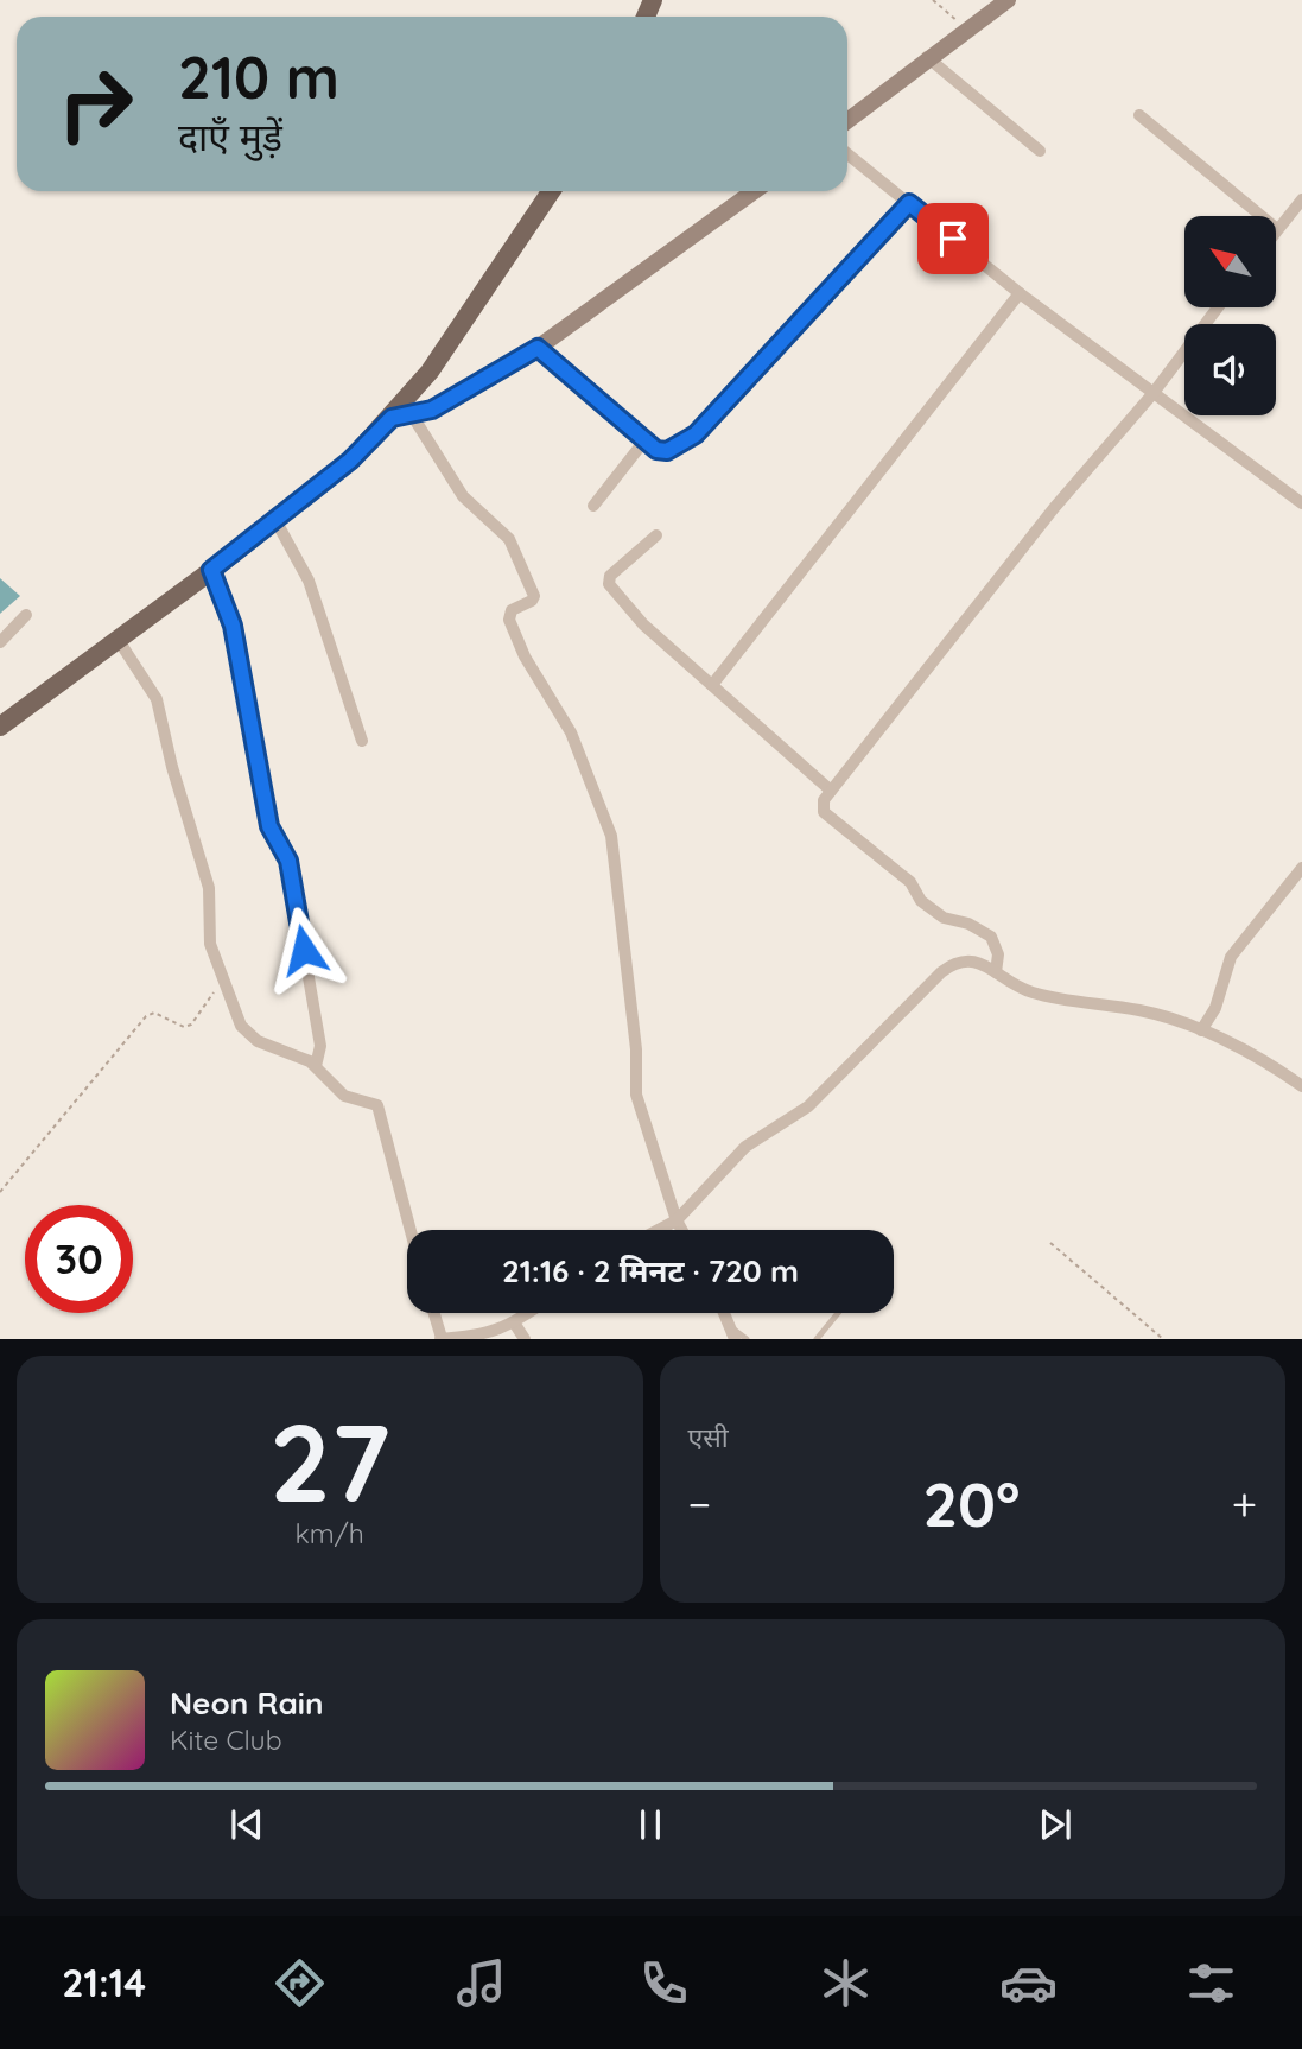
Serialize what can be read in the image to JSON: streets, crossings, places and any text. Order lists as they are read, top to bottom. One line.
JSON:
{"north":"top left","page":{"turn":["210 m","दाएँ मुड़ें"],"limit":"30","trip":"21:16 · 2 मिनट · 720 m","tile":[["27","km/h"],"एसी"],"heat":["−","20°","+"],"song":["Neon Rain","Kite Club"],"tabs":"21:14"}}
